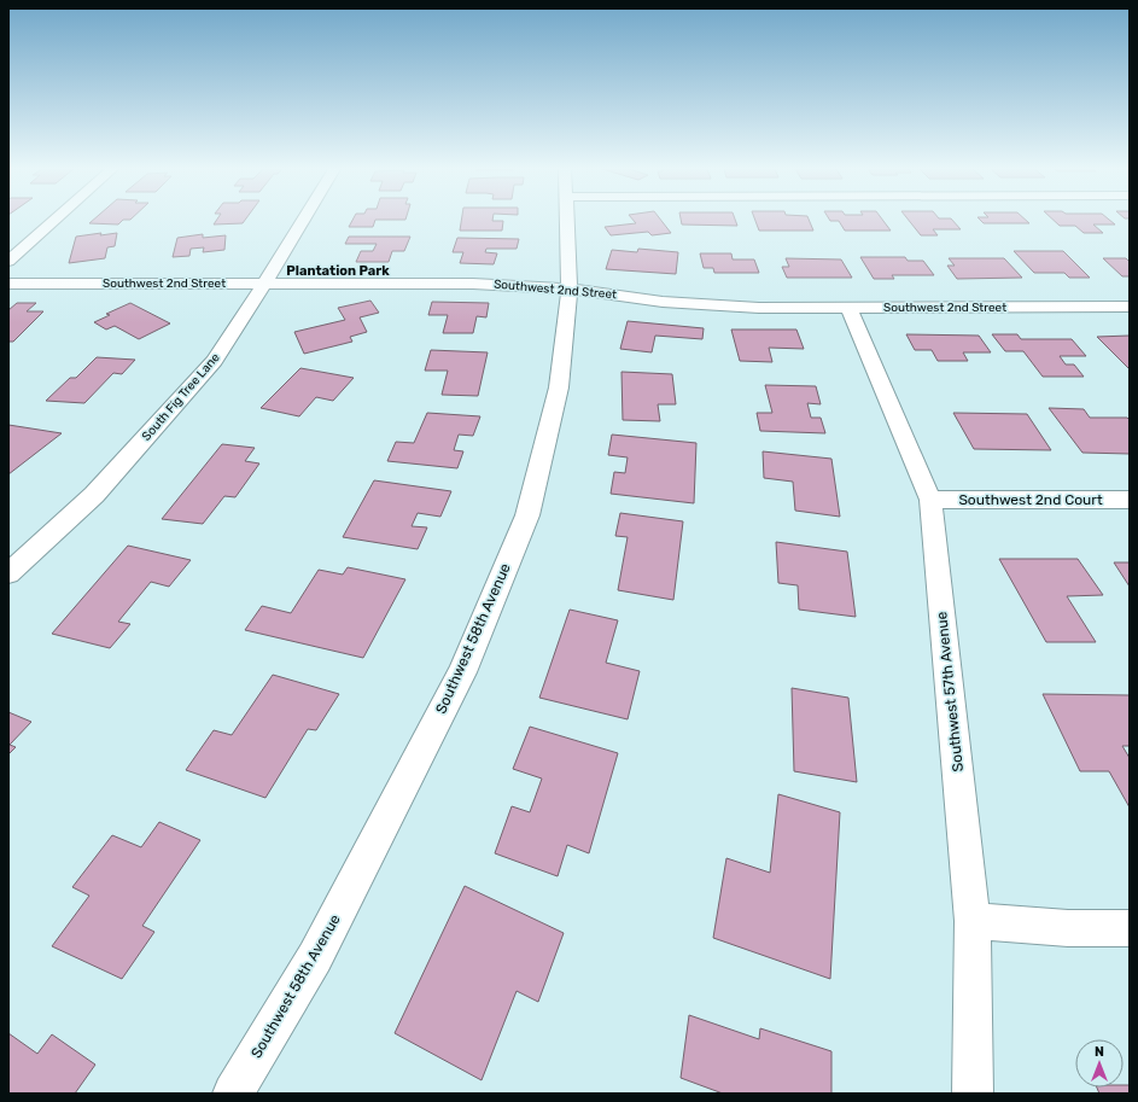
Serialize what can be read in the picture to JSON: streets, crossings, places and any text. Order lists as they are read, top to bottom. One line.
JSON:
{"streets":{"street":["Southwest 2nd Street","South Fig Tree Lane","Southwest 2nd Court","Southwest 58th Avenue","Southwest 57th Avenue"]},"crossings":[["Southwest 2nd Street","South Fig Tree Lane"],["Southwest 2nd Street","Southwest 58th Avenue"],["Southwest 2nd Street","Southwest 57th Avenue"],["Southwest 2nd Court","Southwest 57th Avenue"]],"districts":["Plantation Park"],"north":"top"}
